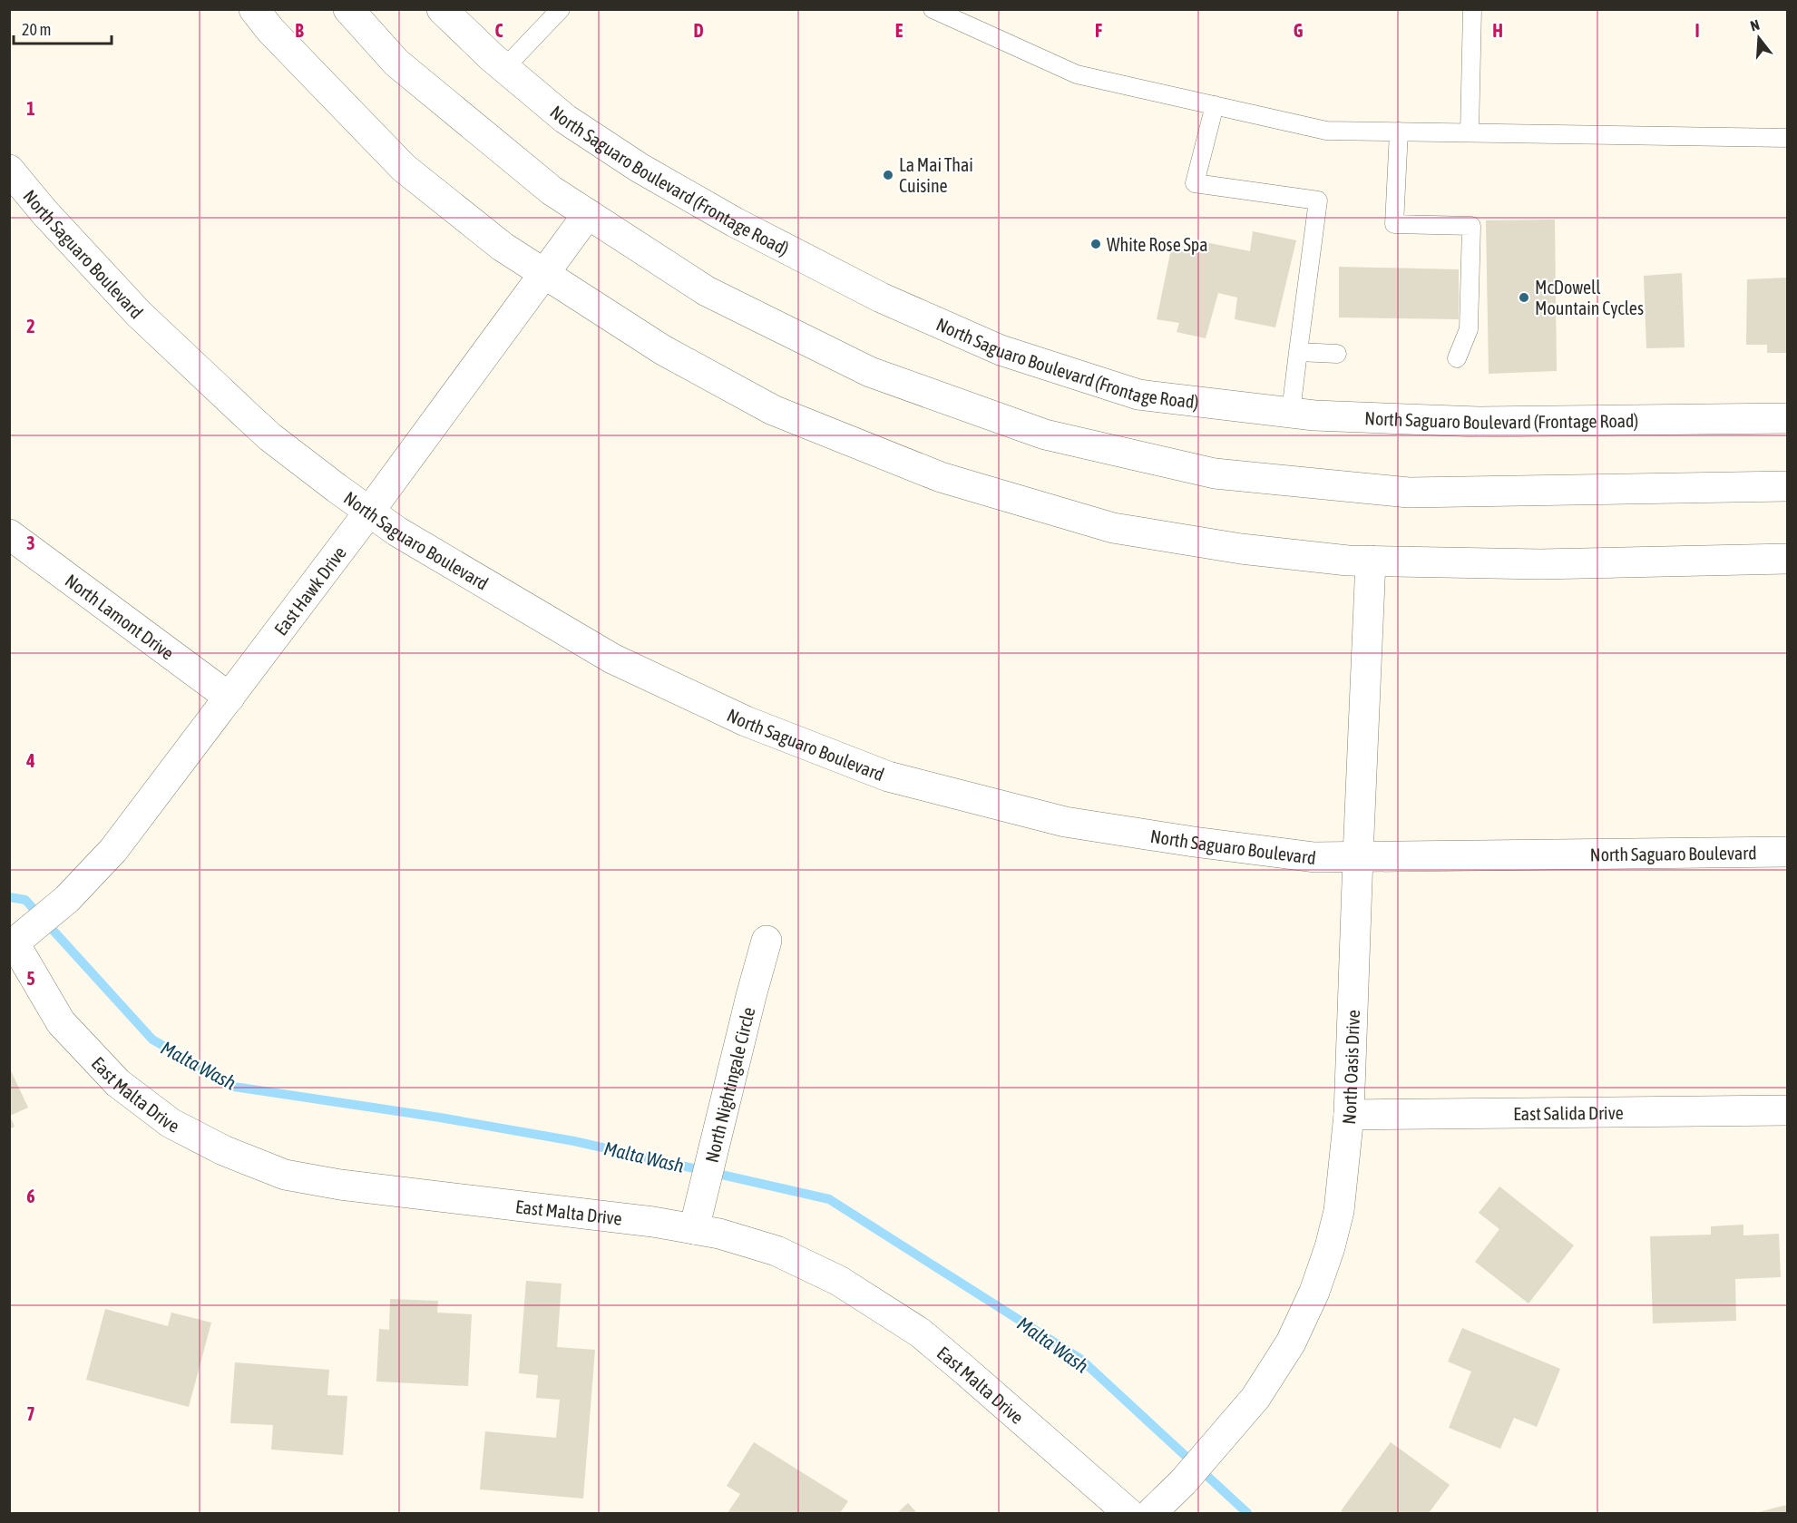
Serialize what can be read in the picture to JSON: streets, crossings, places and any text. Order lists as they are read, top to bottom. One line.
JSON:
{"streets":{"street":["North Saguaro Boulevard (Frontage Road)","North Saguaro Boulevard","East Hawk Drive","North Lamont Drive","North Oasis Drive","North Nightingale Circle","East Malta Drive","East Salida Drive"]},"crossings":[["North Saguaro Boulevard","East Hawk Drive"],["North Saguaro Boulevard","North Oasis Drive"],["East Hawk Drive","North Lamont Drive"],["East Hawk Drive","East Malta Drive"],["North Oasis Drive","East Salida Drive"],["North Nightingale Circle","East Malta Drive"]],"water":["Malta Wash"],"places":["La Mai Thai Cuisine","White Rose Spa","McDowell Mountain Cycles"],"scale_bar":"20 m","north":"top","grid":{"columns":["B","C","D","E","F","G","H","I"],"rows":["1","2","3","4","5","6","7"]}}
